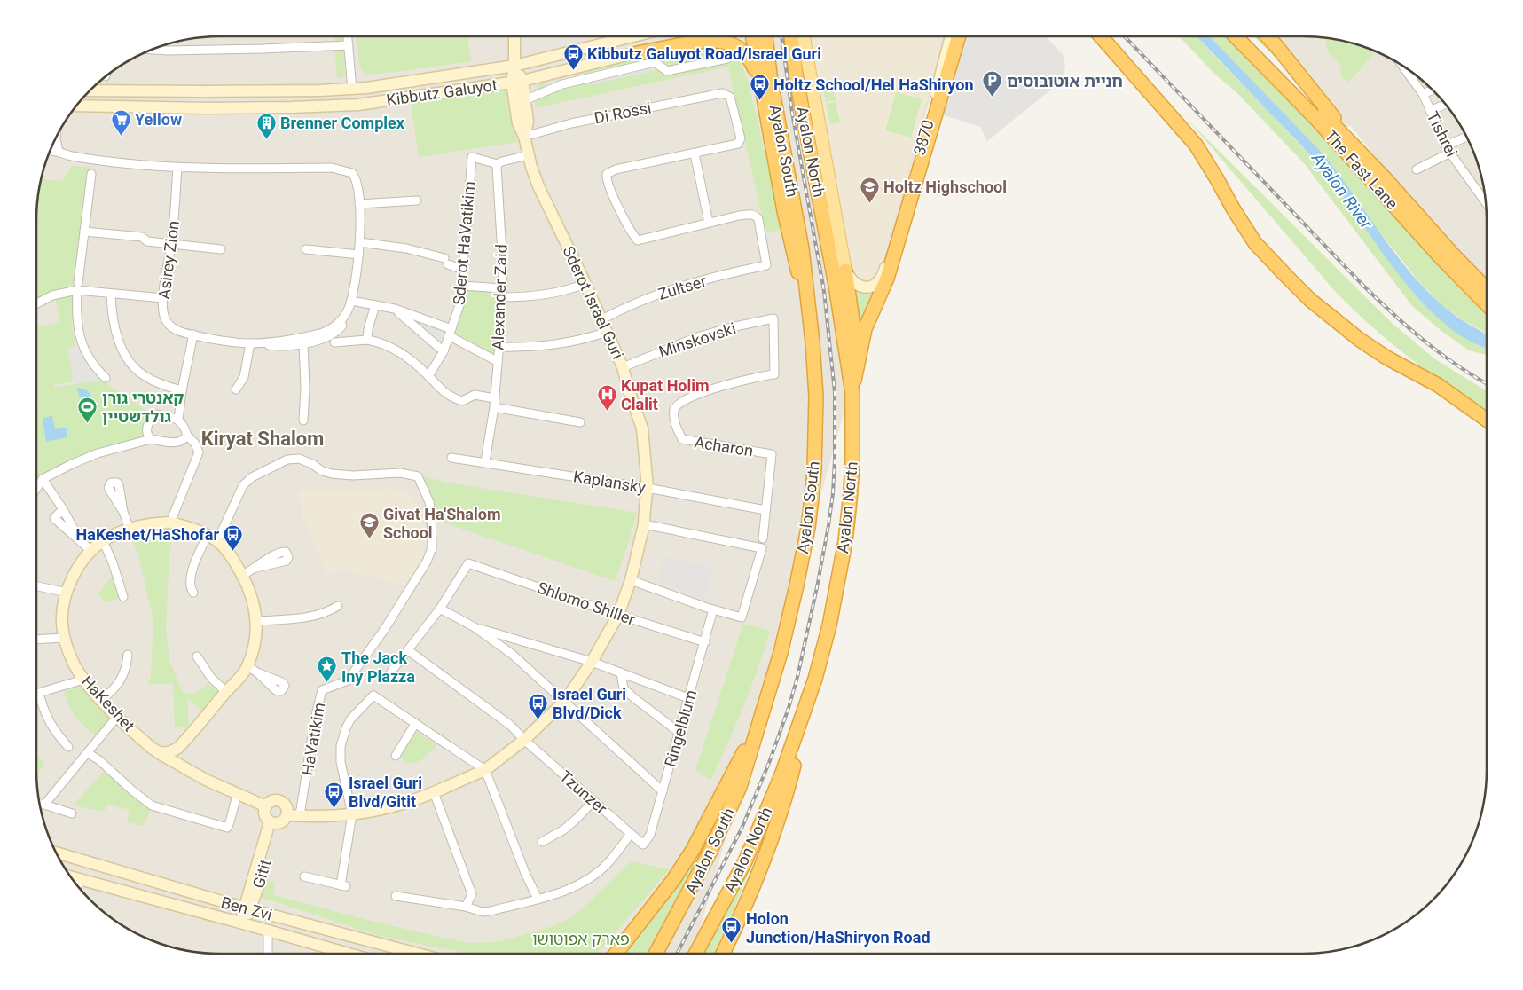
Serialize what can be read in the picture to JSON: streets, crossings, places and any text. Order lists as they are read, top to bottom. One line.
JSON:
{"streets":{"highway":["Ayalon South","Ayalon North","The Fast Lane"],"street":["Kibbutz Galuyot","Di Rossi","Tishrei","3870","Sderot HaVatikim","Asirey Zion","Zultser","Alexander Zaid","Sderot Israel Guri","Minskovski","Acharon","Kaplansky","Shlomo Shiller","HaKeshet","Ringelblum","HaVatikim","Tzunzer","Gitit","Ben Zvi"]},"crossings":[["Kibbutz Galuyot","Sderot Israel Guri"],["Di Rossi","Sderot Israel Guri"],["Sderot HaVatikim","Alexander Zaid"],["Zultser","Sderot Israel Guri"],["Alexander Zaid","Kaplansky"],["Sderot Israel Guri","Minskovski"],["Sderot Israel Guri","Kaplansky"],["Sderot Israel Guri","Shlomo Shiller"],["Sderot Israel Guri","HaKeshet"],["Sderot Israel Guri","HaVatikim"],["Sderot Israel Guri","Tzunzer"],["Sderot Israel Guri","Gitit"],["Minskovski","Acharon"],["Acharon","Kaplansky"],["Shlomo Shiller","Ringelblum"],["HaKeshet","HaVatikim"],["HaKeshet","Gitit"],["Ringelblum","Tzunzer"],["Gitit","Ben Zvi"]],"districts":["Kiryat Shalom"],"water":["Ayalon River"],"parks":["פארק אפוטושו"],"places":{"bus stop":["Kibbutz Galuyot Road/Israel Guri","Holtz School/Hel HaShiryon","HaKeshet/HaShofar","Israel Guri Blvd/Dick","Israel Guri Blvd/Gitit","Holon Junction/HaShiryon Road"],"parking":["חניית אוטובוסים"],"supermarket":["Yellow"],"building":["Brenner Complex"],"school or university":["Holtz Highschool","Givat Ha'Shalom School"],"hospital":["Kupat Holim Clalit"],"sports":["קאנטרי גורן גולדשטיין"],"place":["The Jack Iny Plazza"]}}
